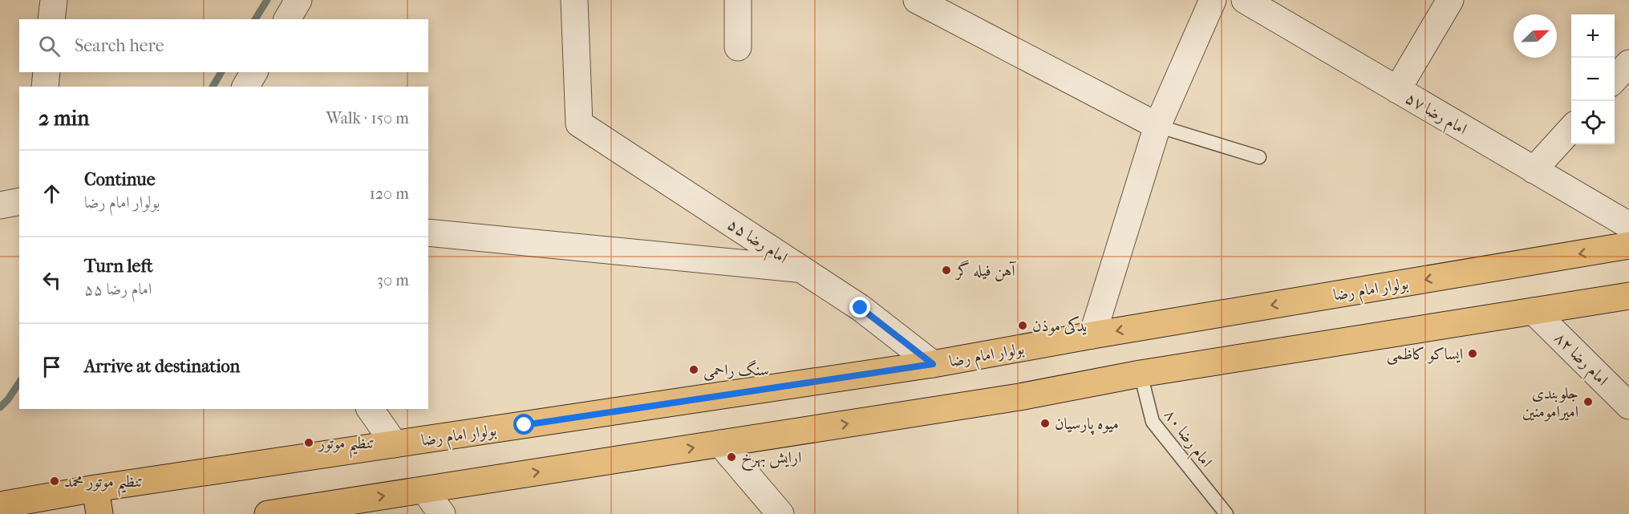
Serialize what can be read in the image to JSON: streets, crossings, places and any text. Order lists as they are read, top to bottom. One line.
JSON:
{"streets":{"main road":["بولوار امام رضا"],"street":["امام رضا ۵۷","امام رضا ۵۵","امام رضا ۸۲"],"lane":["امام رضا ۸۰"]},"crossings":[["امام رضا ۵۵","بولوار امام رضا"]],"places":["آهن فیله گر","یدکی موذن","ایساکو کاظمی","سنگ راحمی","جلوبندی امیرامومنین","میوه پارسیان","تنظیم موتور","ارایش بهرخ","تنظیم موتور محمد"],"north":"top right","page":{"map_buttons":["+","−"],"search":"Search here","heading":["2 min","Walk · 150 m"],"list":[["Continue","بولوار امام رضا","120 m"],["Turn left","امام رضا ۵۵","30 m"],"Arrive at destination"]}}
